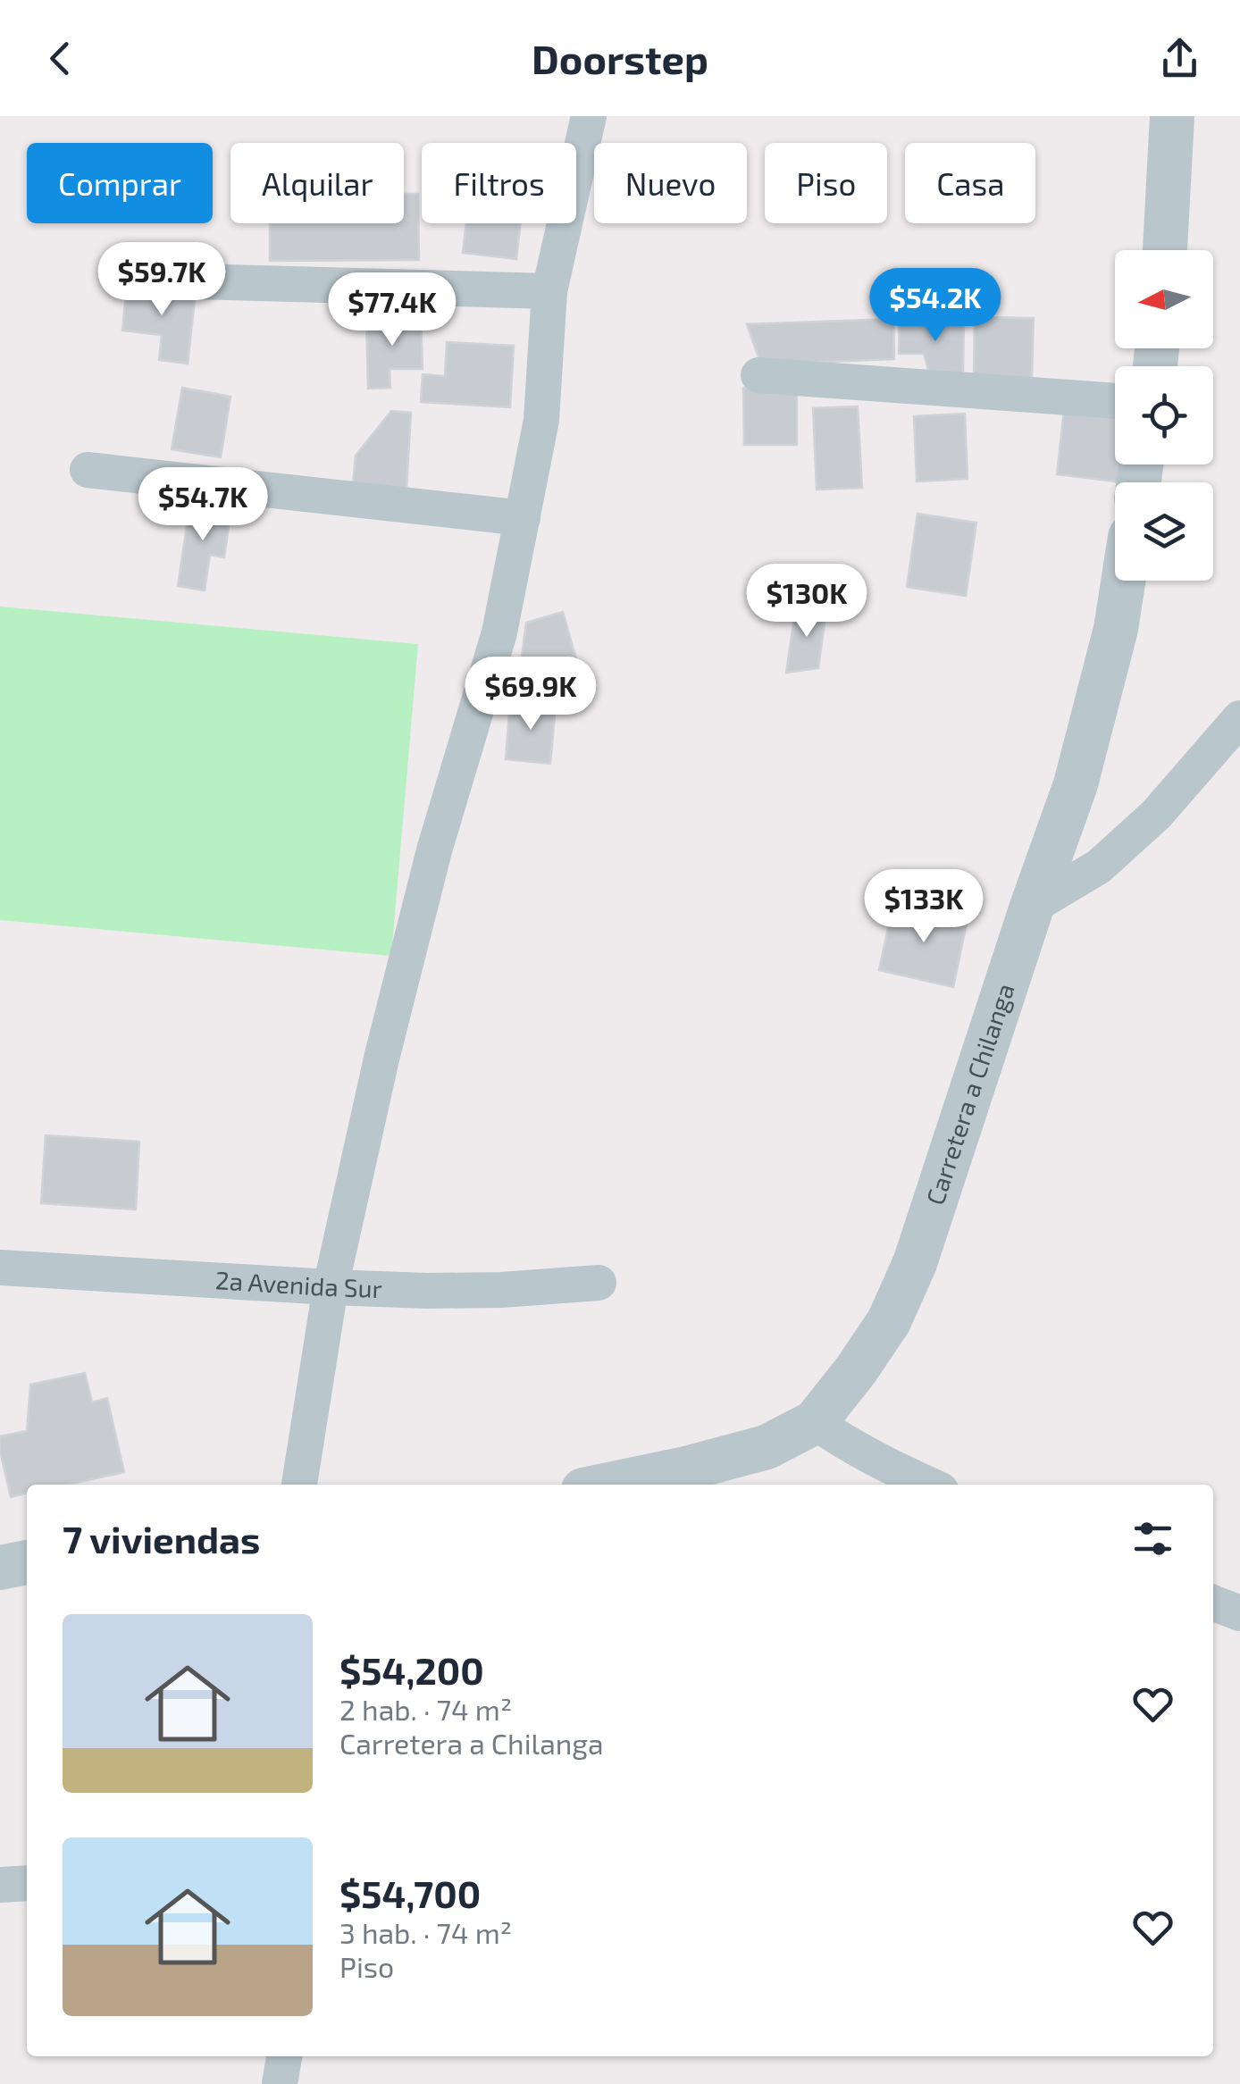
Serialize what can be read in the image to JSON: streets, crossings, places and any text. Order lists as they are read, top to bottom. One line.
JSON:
{"streets":{"street":["Carretera a Chilanga","2a Avenida Sur"]},"north":"left","page":{"header":"Doorstep","chip":["Comprar","Alquilar","Filtros","Nuevo","Piso","Casa"],"price":["$59.7K","$54.2K","$77.4K","$54.7K","$130K","$69.9K","$133K"],"heading":"7 viviendas","list":[{"name":"$54,200","note":"2 hab. · 74 m² · Carretera a Chilanga"},{"name":"$54,700","note":"3 hab. · 74 m² · Piso"}]}}
